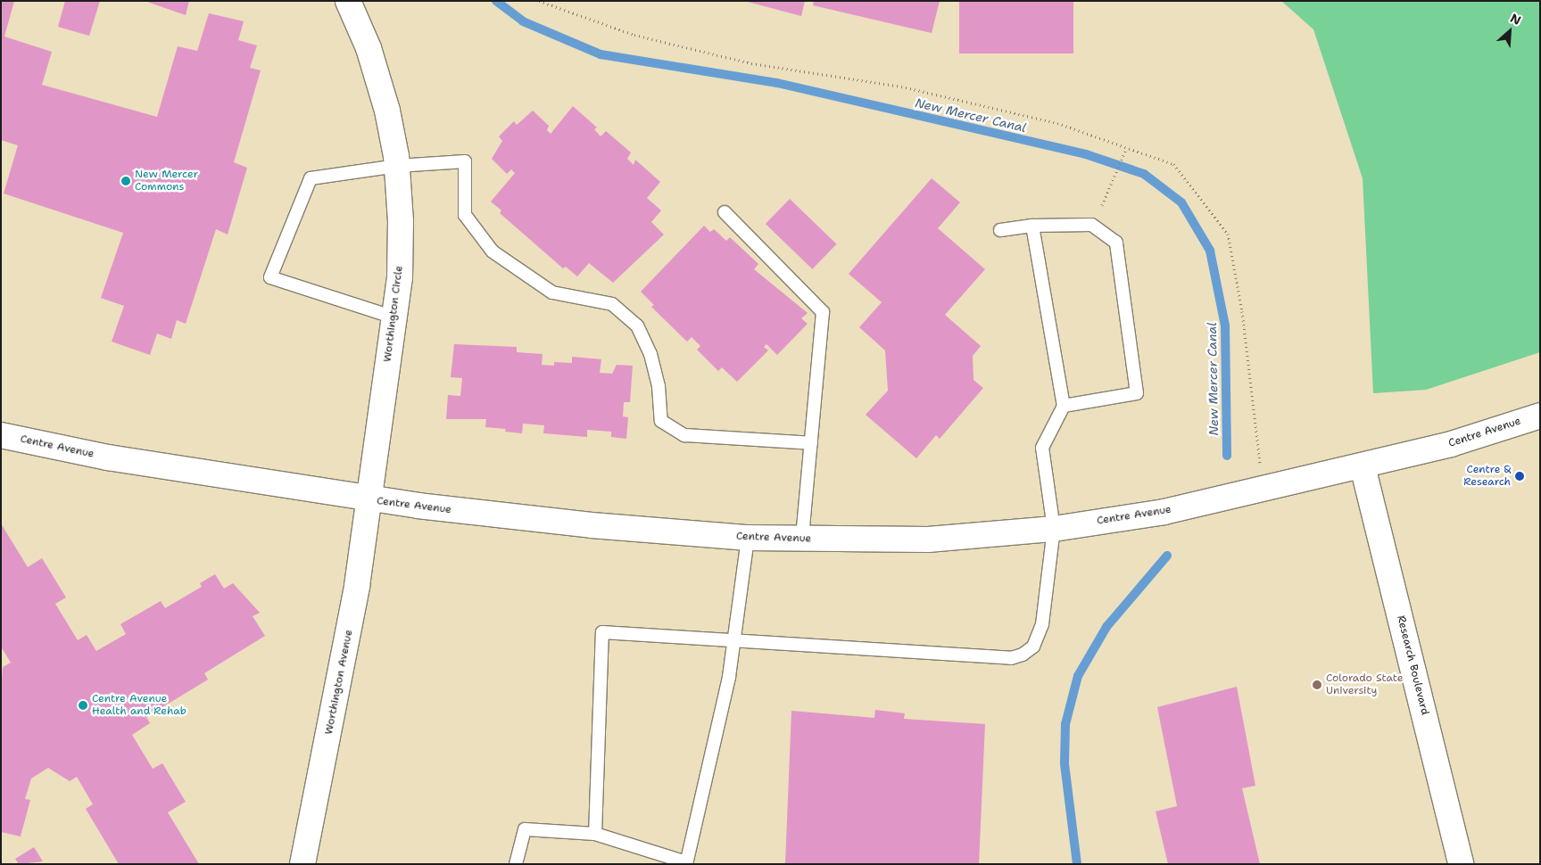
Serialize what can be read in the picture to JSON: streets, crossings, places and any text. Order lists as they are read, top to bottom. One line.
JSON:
{"streets":{"street":["Worthington Circle","Centre Avenue","Research Boulevard","Worthington Avenue"]},"crossings":[["Worthington Circle","Centre Avenue"],["Worthington Circle","Worthington Avenue"],["Centre Avenue","Research Boulevard"],["Centre Avenue","Worthington Avenue"]],"water":["New Mercer Canal"],"places":["New Mercer Commons","Centre & Research","Colorado State University","Centre Avenue Health and Rehab"],"north":"top right"}
